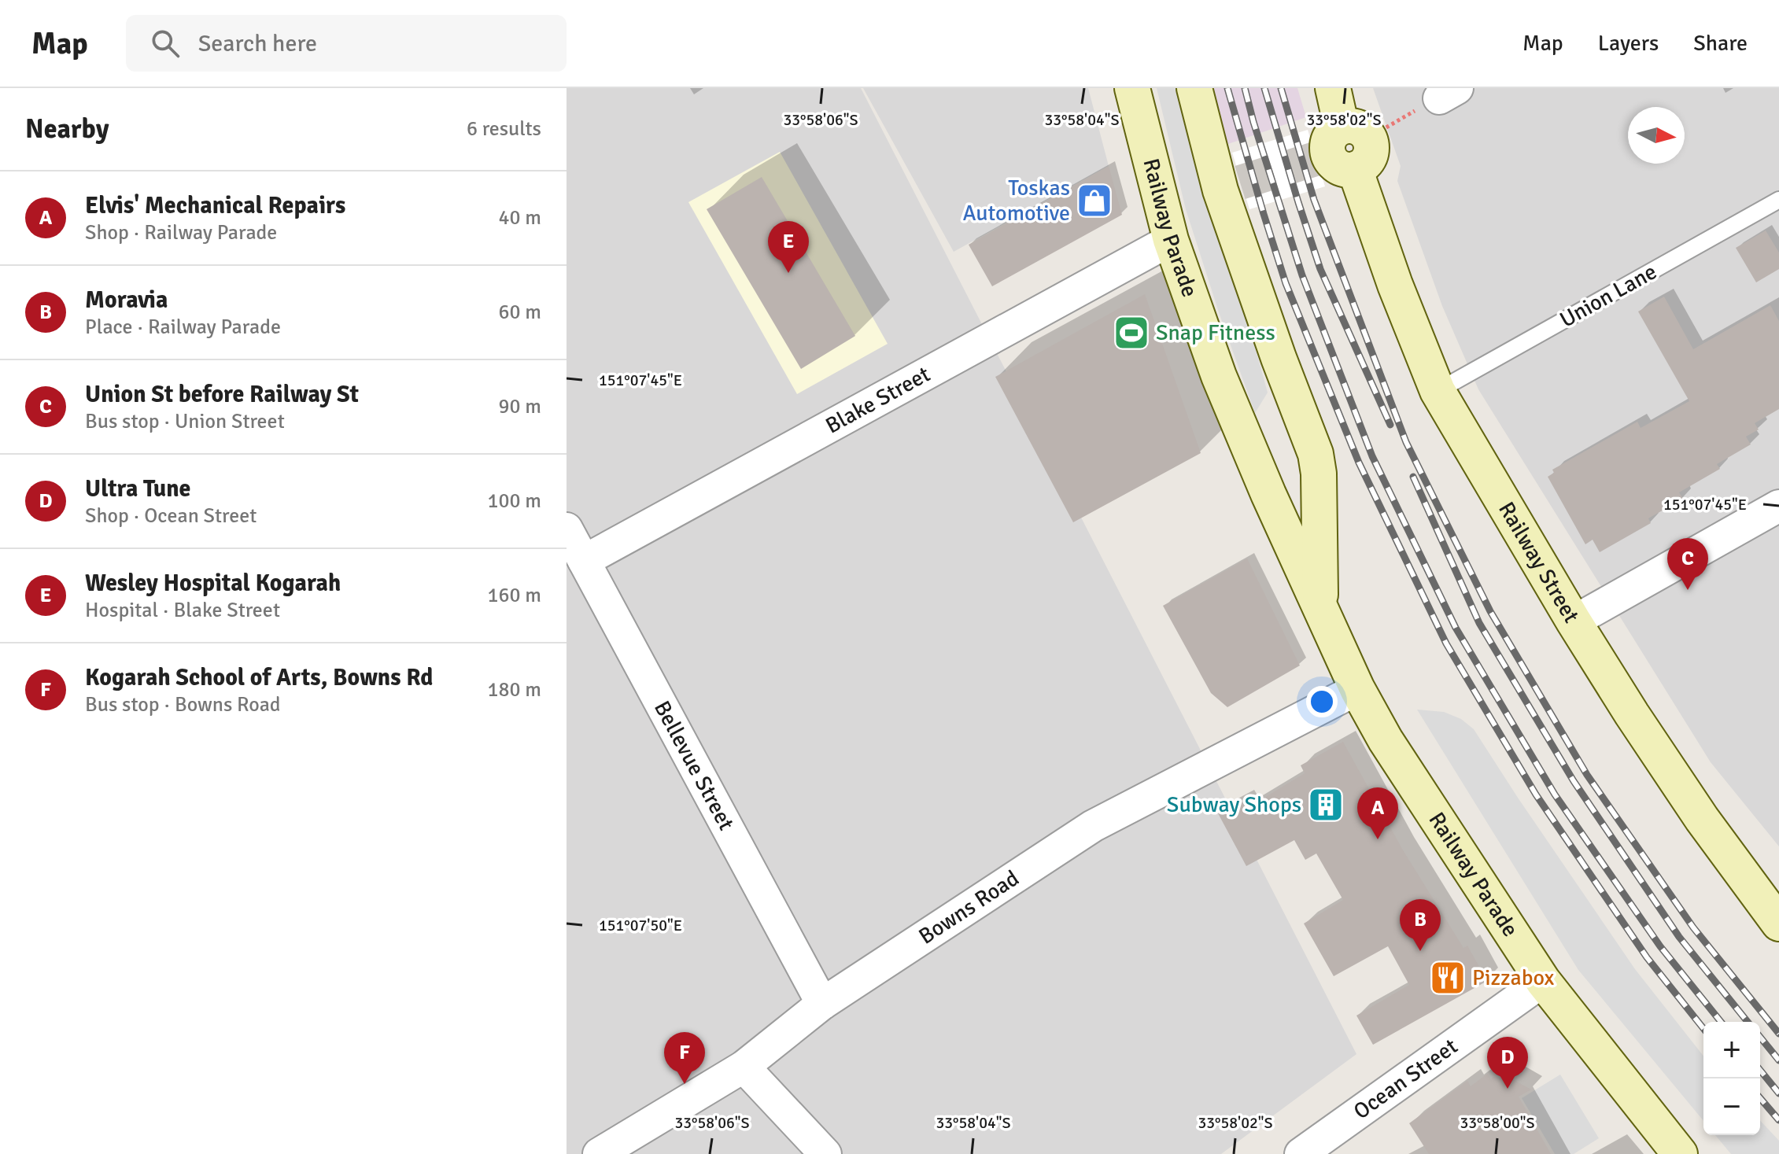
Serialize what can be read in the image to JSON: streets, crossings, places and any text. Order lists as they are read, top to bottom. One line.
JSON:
{"streets":{"main road":["Railway Parade","Railway Street"],"street":["Blake Street","Bellevue Street","Bowns Road","Ocean Street"],"lane":["Union Lane"]},"crossings":[["Railway Parade","Blake Street"],["Railway Parade","Bowns Road"],["Railway Parade","Ocean Street"],["Union Lane","Railway Street"],["Blake Street","Bellevue Street"],["Bellevue Street","Bowns Road"]],"places":{"shop":["Toskas Automotive"],"sports":["Snap Fitness"],"building":["Subway Shops"],"restaurant":["Pizzabox"]},"north":"right","page":{"header":"Map","search":"Search here","nav":["Map","Layers","Share"],"heading":["Nearby","6 results"],"list":[{"mark":"A","name":"Elvis' Mechanical Repairs","note":"Shop · Railway Parade","value":"40 m"},{"mark":"B","name":"Moravia","note":"Place · Railway Parade","value":"60 m"},{"mark":"C","name":"Union St before Railway St","note":"Bus stop · Union Street","value":"90 m"},{"mark":"D","name":"Ultra Tune","note":"Shop · Ocean Street","value":"100 m"},{"mark":"E","name":"Wesley Hospital Kogarah","note":"Hospital · Blake Street","value":"160 m"},{"mark":"F","name":"Kogarah School of Arts, Bowns Rd","note":"Bus stop · Bowns Road","value":"180 m"}],"pins":["E","C","A","B","F","D"],"map_buttons":["+","−"]},"coordinates":["33°58'06\"S","33°58'04\"S","33°58'02\"S","151°07'45\"E","151°07'50\"E","33°58'00\"S"]}
